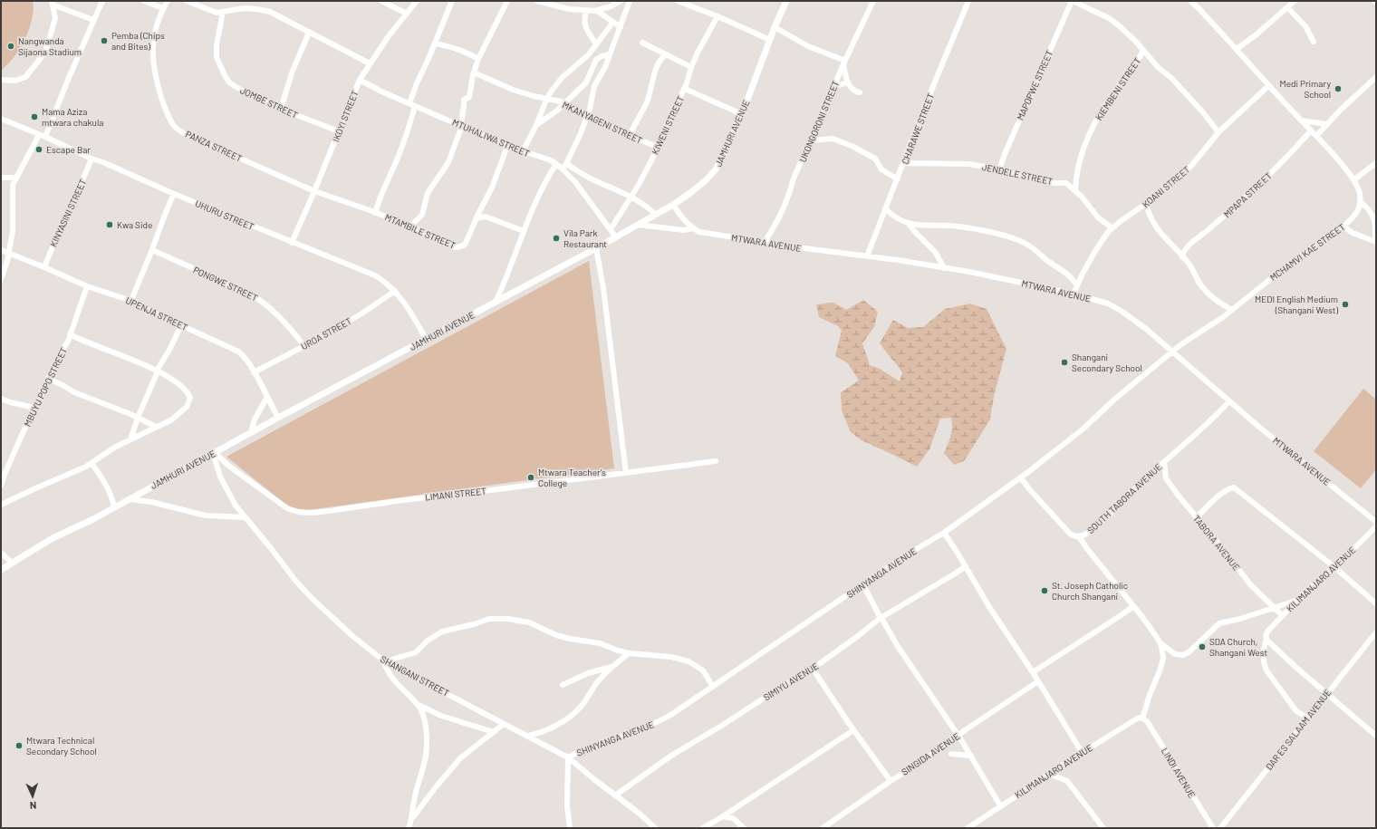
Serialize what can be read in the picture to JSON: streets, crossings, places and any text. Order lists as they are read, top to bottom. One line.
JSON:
{"streets":{"street":["MAPOPWE STREET","KIEMBENI STREET","JOMBE STREET","IKOYI STREET","UKONGORONI STREET","MKANYAGENI STREET","KIWENI STREET","CHARAWE STREET","JAMHURI AVENUE","MTUHALIWA STREET","PANZA STREET","JENDELE STREET","KOANI STREET","MPAPA STREET","KINYASINI STREET","UHURU STREET","MTAMBILE STREET","MTWARA AVENUE","MCHAMVI KAE STREET","PONGWE STREET","UPENJA STREET","UROA STREET","MBUYU POPO STREET","LIMANI STREET","SOUTH TABORA AVENUE","TABORA AVENUE","SHINYANGA AVENUE","KILIMANJARO AVENUE","SHANGANI STREET","SIMIYU AVENUE","DAR ES SALAAM AVENUE","SINGIDA AVENUE","LINDI AVENUE"]},"crossings":[["MAPOPWE STREET","KIEMBENI STREET"],["MAPOPWE STREET","JENDELE STREET"],["KIEMBENI STREET","JENDELE STREET"],["KIEMBENI STREET","KOANI STREET"],["JOMBE STREET","IKOYI STREET"],["IKOYI STREET","MTUHALIWA STREET"],["IKOYI STREET","PANZA STREET"],["IKOYI STREET","UHURU STREET"],["IKOYI STREET","MTAMBILE STREET"],["UKONGORONI STREET","MTWARA AVENUE"],["MKANYAGENI STREET","KIWENI STREET"],["KIWENI STREET","MTUHALIWA STREET"],["CHARAWE STREET","JENDELE STREET"],["CHARAWE STREET","MTWARA AVENUE"],["JAMHURI AVENUE","MTUHALIWA STREET"],["JAMHURI AVENUE","UHURU STREET"],["JAMHURI AVENUE","MTWARA AVENUE"],["JAMHURI AVENUE","UPENJA STREET"],["JAMHURI AVENUE","LIMANI STREET"],["JAMHURI AVENUE","SHANGANI STREET"],["MTUHALIWA STREET","MTAMBILE STREET"],["PANZA STREET","MTAMBILE STREET"],["JENDELE STREET","KOANI STREET"],["KOANI STREET","MTWARA AVENUE"],["KINYASINI STREET","UHURU STREET"],["KINYASINI STREET","UPENJA STREET"],["UHURU STREET","UROA STREET"],["MTWARA AVENUE","MCHAMVI KAE STREET"],["MTWARA AVENUE","SOUTH TABORA AVENUE"],["MTWARA AVENUE","SHINYANGA AVENUE"],["MCHAMVI KAE STREET","SHINYANGA AVENUE"],["PONGWE STREET","UROA STREET"],["UPENJA STREET","UROA STREET"],["UPENJA STREET","MBUYU POPO STREET"],["LIMANI STREET","SHANGANI STREET"],["SOUTH TABORA AVENUE","TABORA AVENUE"],["SOUTH TABORA AVENUE","SHINYANGA AVENUE"],["TABORA AVENUE","KILIMANJARO AVENUE"],["SHINYANGA AVENUE","SHANGANI STREET"],["KILIMANJARO AVENUE","LINDI AVENUE"],["SHANGANI STREET","SIMIYU AVENUE"]],"places":["Pemba (Chips and Bites)","Nangwanda Sijaona Stadium","Medi Primary School","Mama Aziza mtwara chakula","Escape Bar","Kwa Side","Vila Park Restaurant","MEDI English Medium (Shangani West)","Shangani Secondary School","Mtwara Teacher's College","St. Joseph Catholic Church Shangani","SDA Church, Shangani West","Mtwara Technical Secondary School"],"north":"bottom"}
